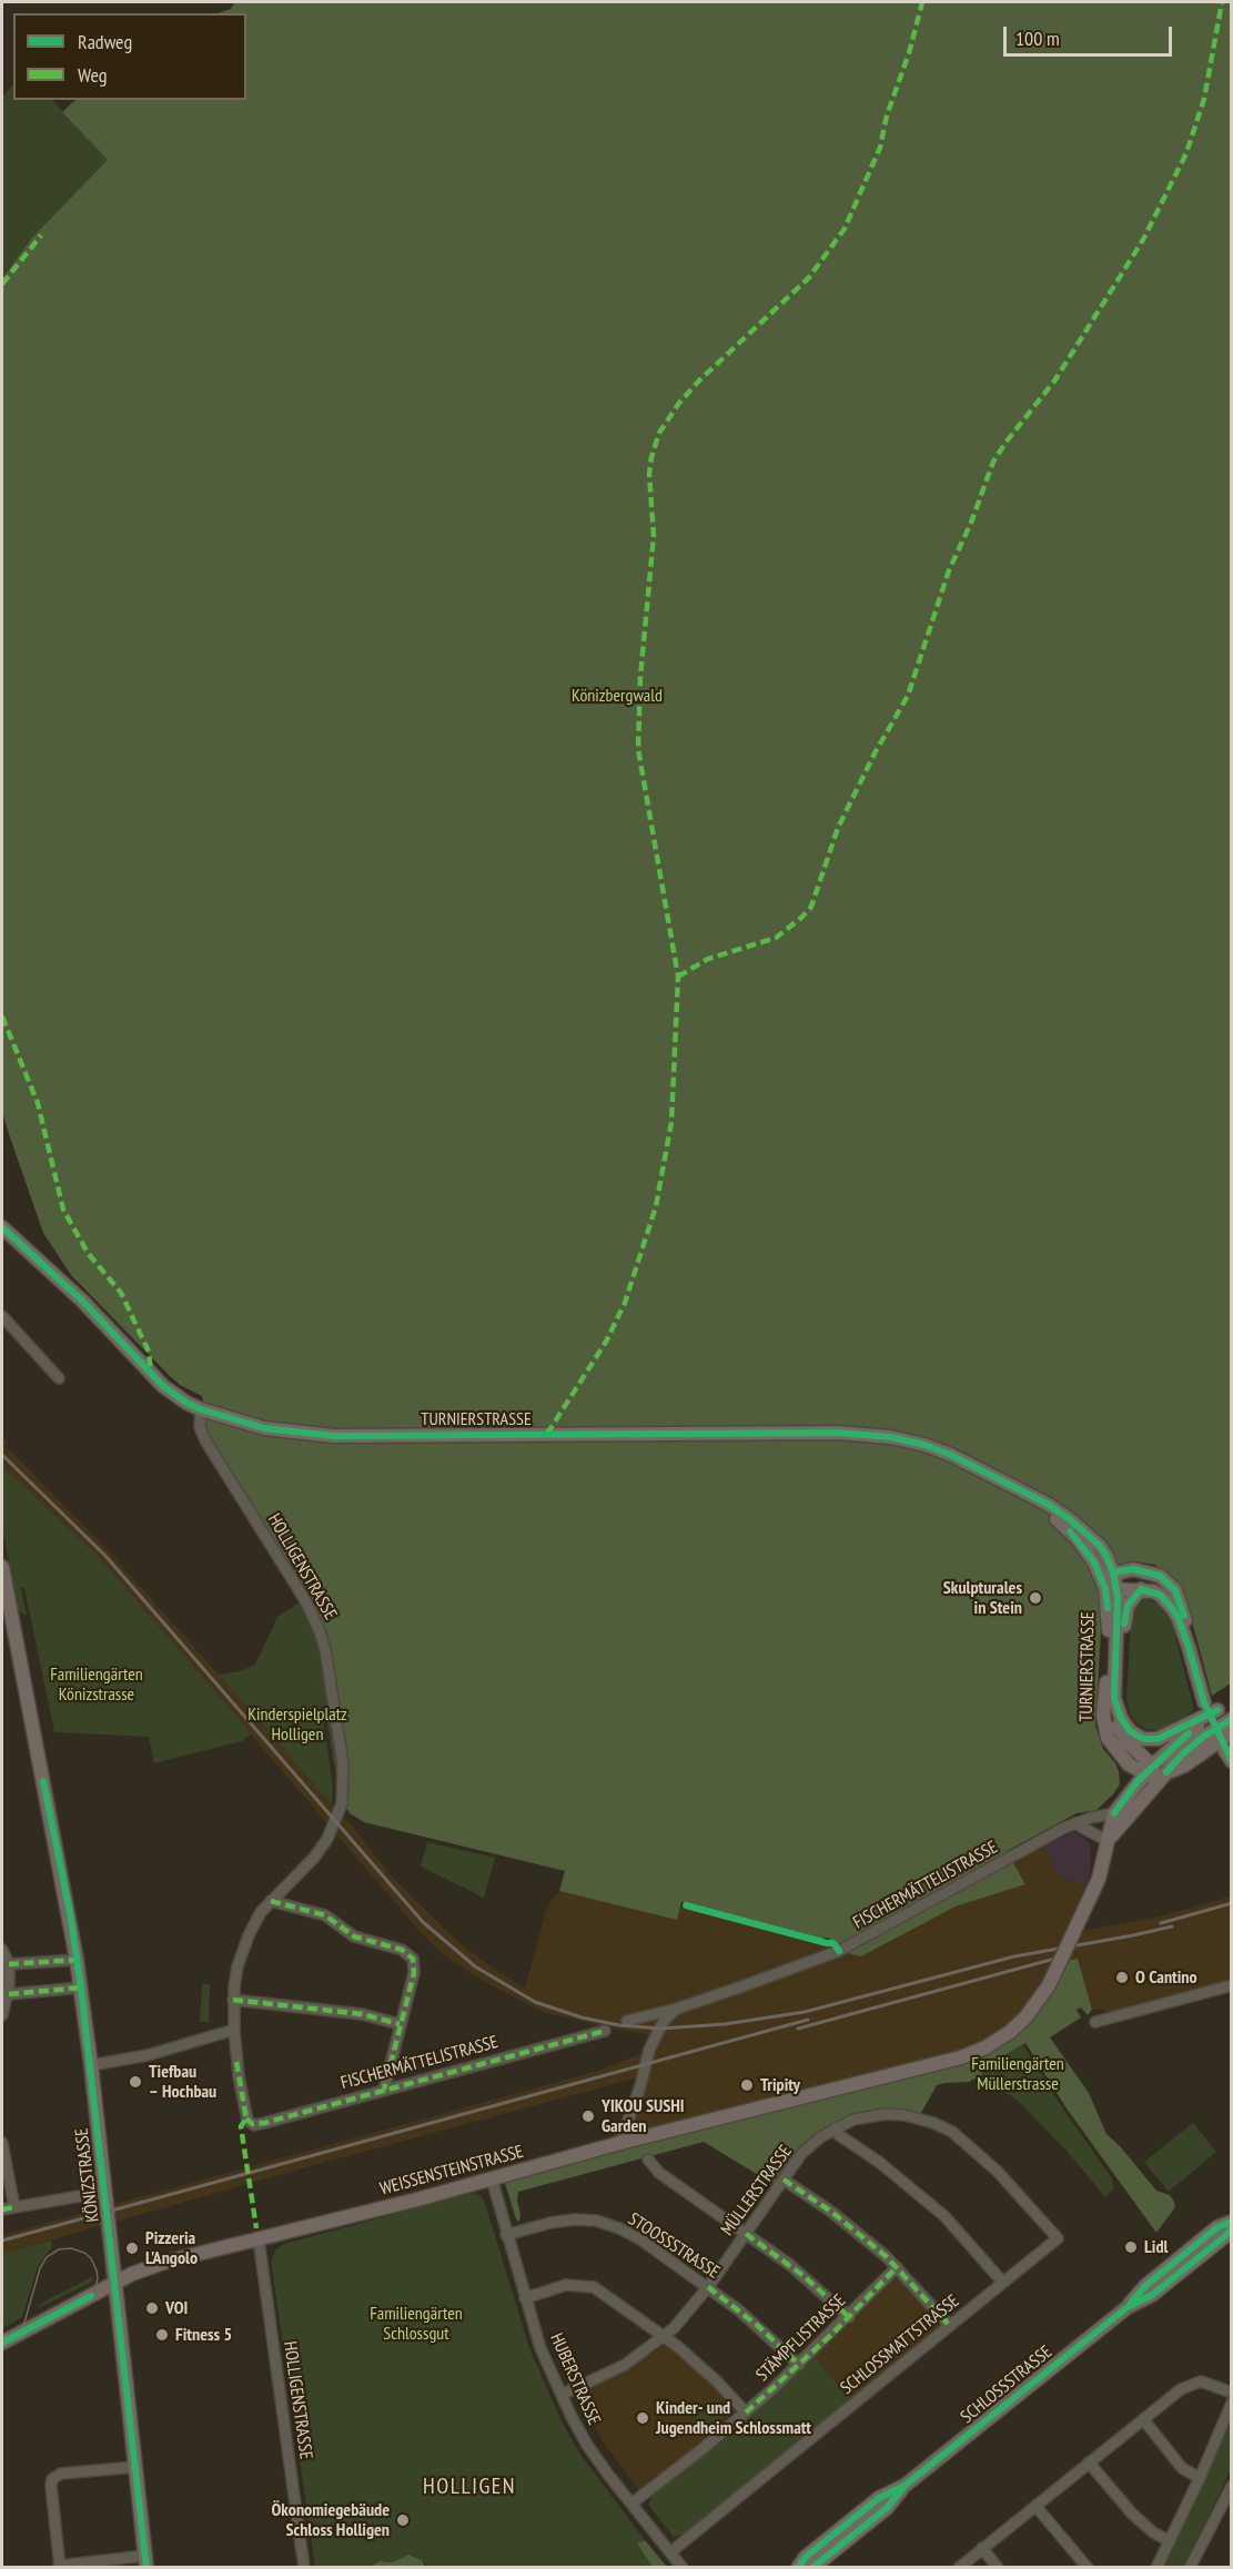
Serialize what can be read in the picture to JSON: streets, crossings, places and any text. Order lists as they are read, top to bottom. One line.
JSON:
{"streets":{"main road":["TURNIERSTRASSE","WEISSENSTEINSTRASSE","KÖNIZSTRASSE","SCHLOSSSTRASSE"],"street":["HOLLIGENSTRASSE","FISCHERMÄTTELISTRASSE","MÜLLERSTRASSE","STOOSSSTRASSE","STÄMPFLISTRASSE","SCHLOSSMATTSTRASSE","HUBERSTRASSE"]},"crossings":[["TURNIERSTRASSE","HOLLIGENSTRASSE"],["TURNIERSTRASSE","WEISSENSTEINSTRASSE"],["HOLLIGENSTRASSE","FISCHERMÄTTELISTRASSE"],["HOLLIGENSTRASSE","WEISSENSTEINSTRASSE"],["FISCHERMÄTTELISTRASSE","WEISSENSTEINSTRASSE"],["WEISSENSTEINSTRASSE","KÖNIZSTRASSE"],["WEISSENSTEINSTRASSE","HUBERSTRASSE"],["MÜLLERSTRASSE","STOOSSSTRASSE"],["MÜLLERSTRASSE","SCHLOSSMATTSTRASSE"],["MÜLLERSTRASSE","HUBERSTRASSE"],["STOOSSSTRASSE","STÄMPFLISTRASSE"],["STOOSSSTRASSE","HUBERSTRASSE"],["STÄMPFLISTRASSE","HUBERSTRASSE"],["SCHLOSSMATTSTRASSE","HUBERSTRASSE"]],"districts":["HOLLIGEN"],"parks":["Könizbergwald","Familiengärten Könizstrasse","Kinderspielplatz Holligen","Familiengärten Müllerstrasse","Familiengärten Schlossgut"],"places":["Skulpturales in Stein","O Cantino","Tiefbau – Hochbau","Tripity","YIKOU SUSHI Garden","Lidl","Pizzeria L'Angolo","VOI","Fitness 5","Kinder- und Jugendheim Schlossmatt","Ökonomiegebäude Schloss Holligen"],"legend":["Radweg","Weg"],"scale_bar":"100 m"}
